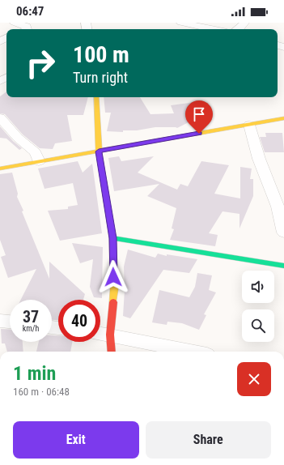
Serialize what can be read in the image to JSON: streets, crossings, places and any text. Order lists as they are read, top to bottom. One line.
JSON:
{"page":{"status":"06:47","turn":["100 m","Turn right"],"speed":"37 km/h","limit":"40","heading":["1 min","160 m · 06:48"],"buttons":["Exit","Share"]}}
